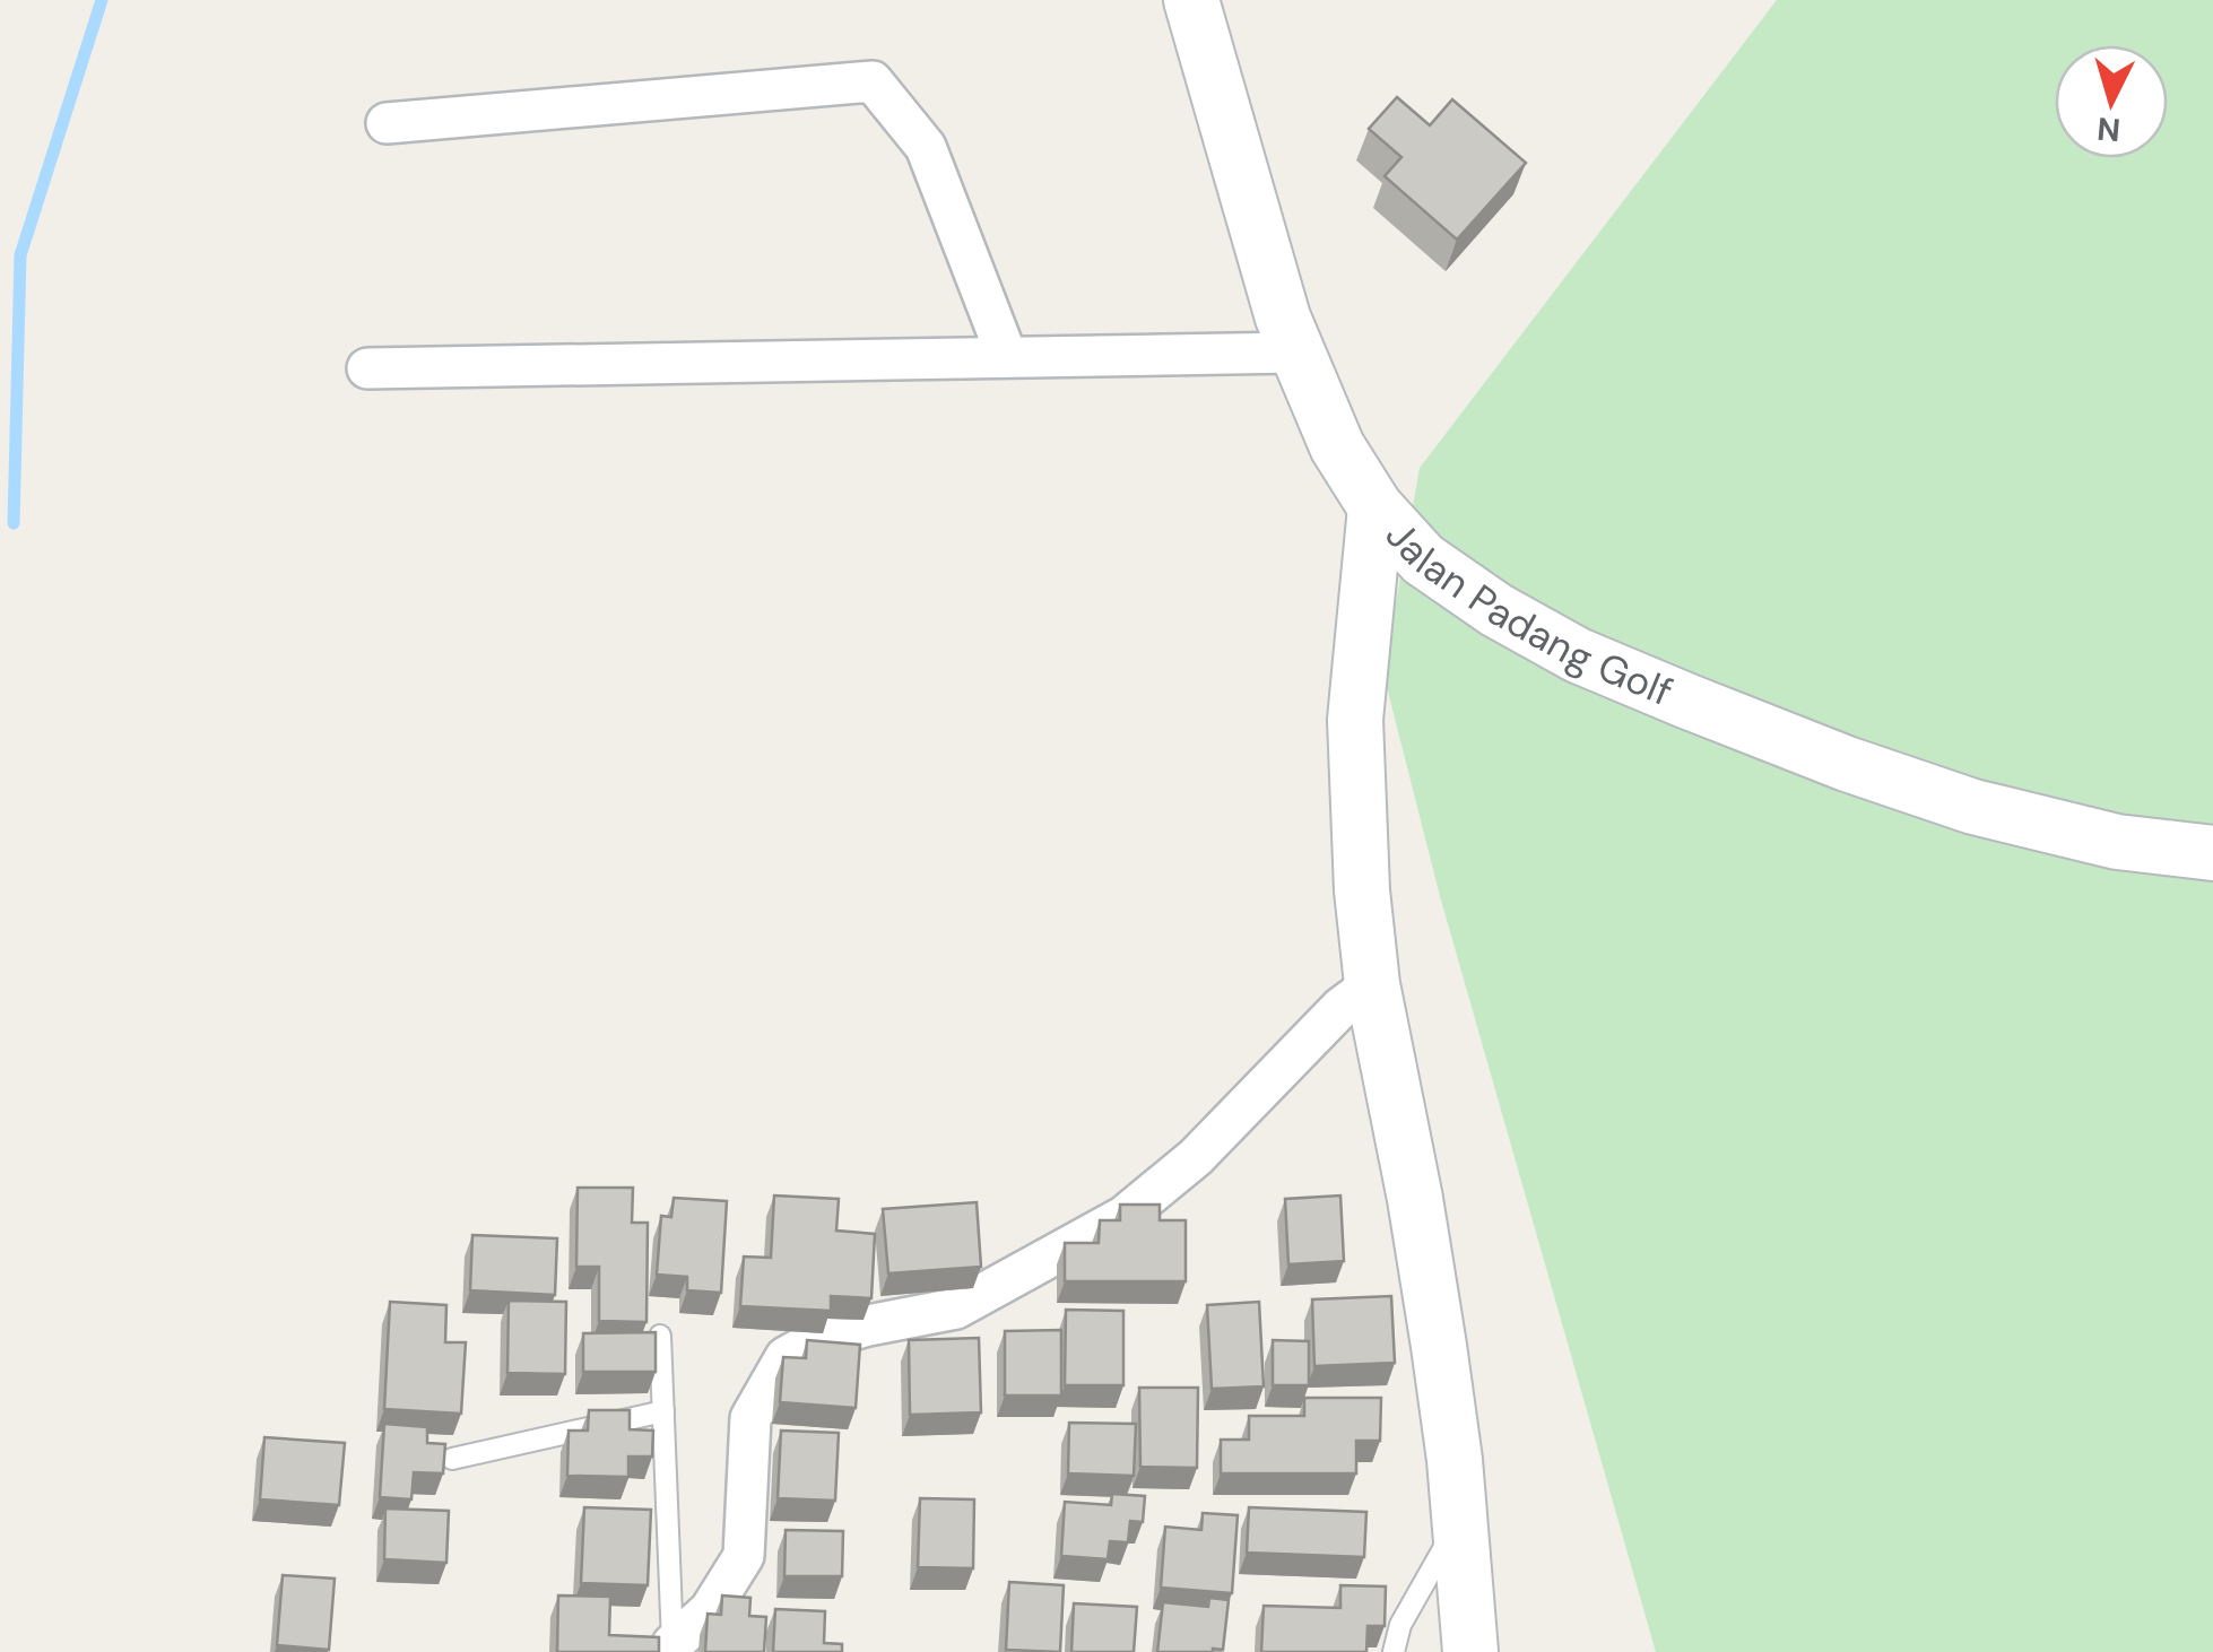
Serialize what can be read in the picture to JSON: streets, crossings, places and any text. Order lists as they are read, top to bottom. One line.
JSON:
{"streets":{"street":["Jalan Padang Golf"]},"north":"bottom"}
